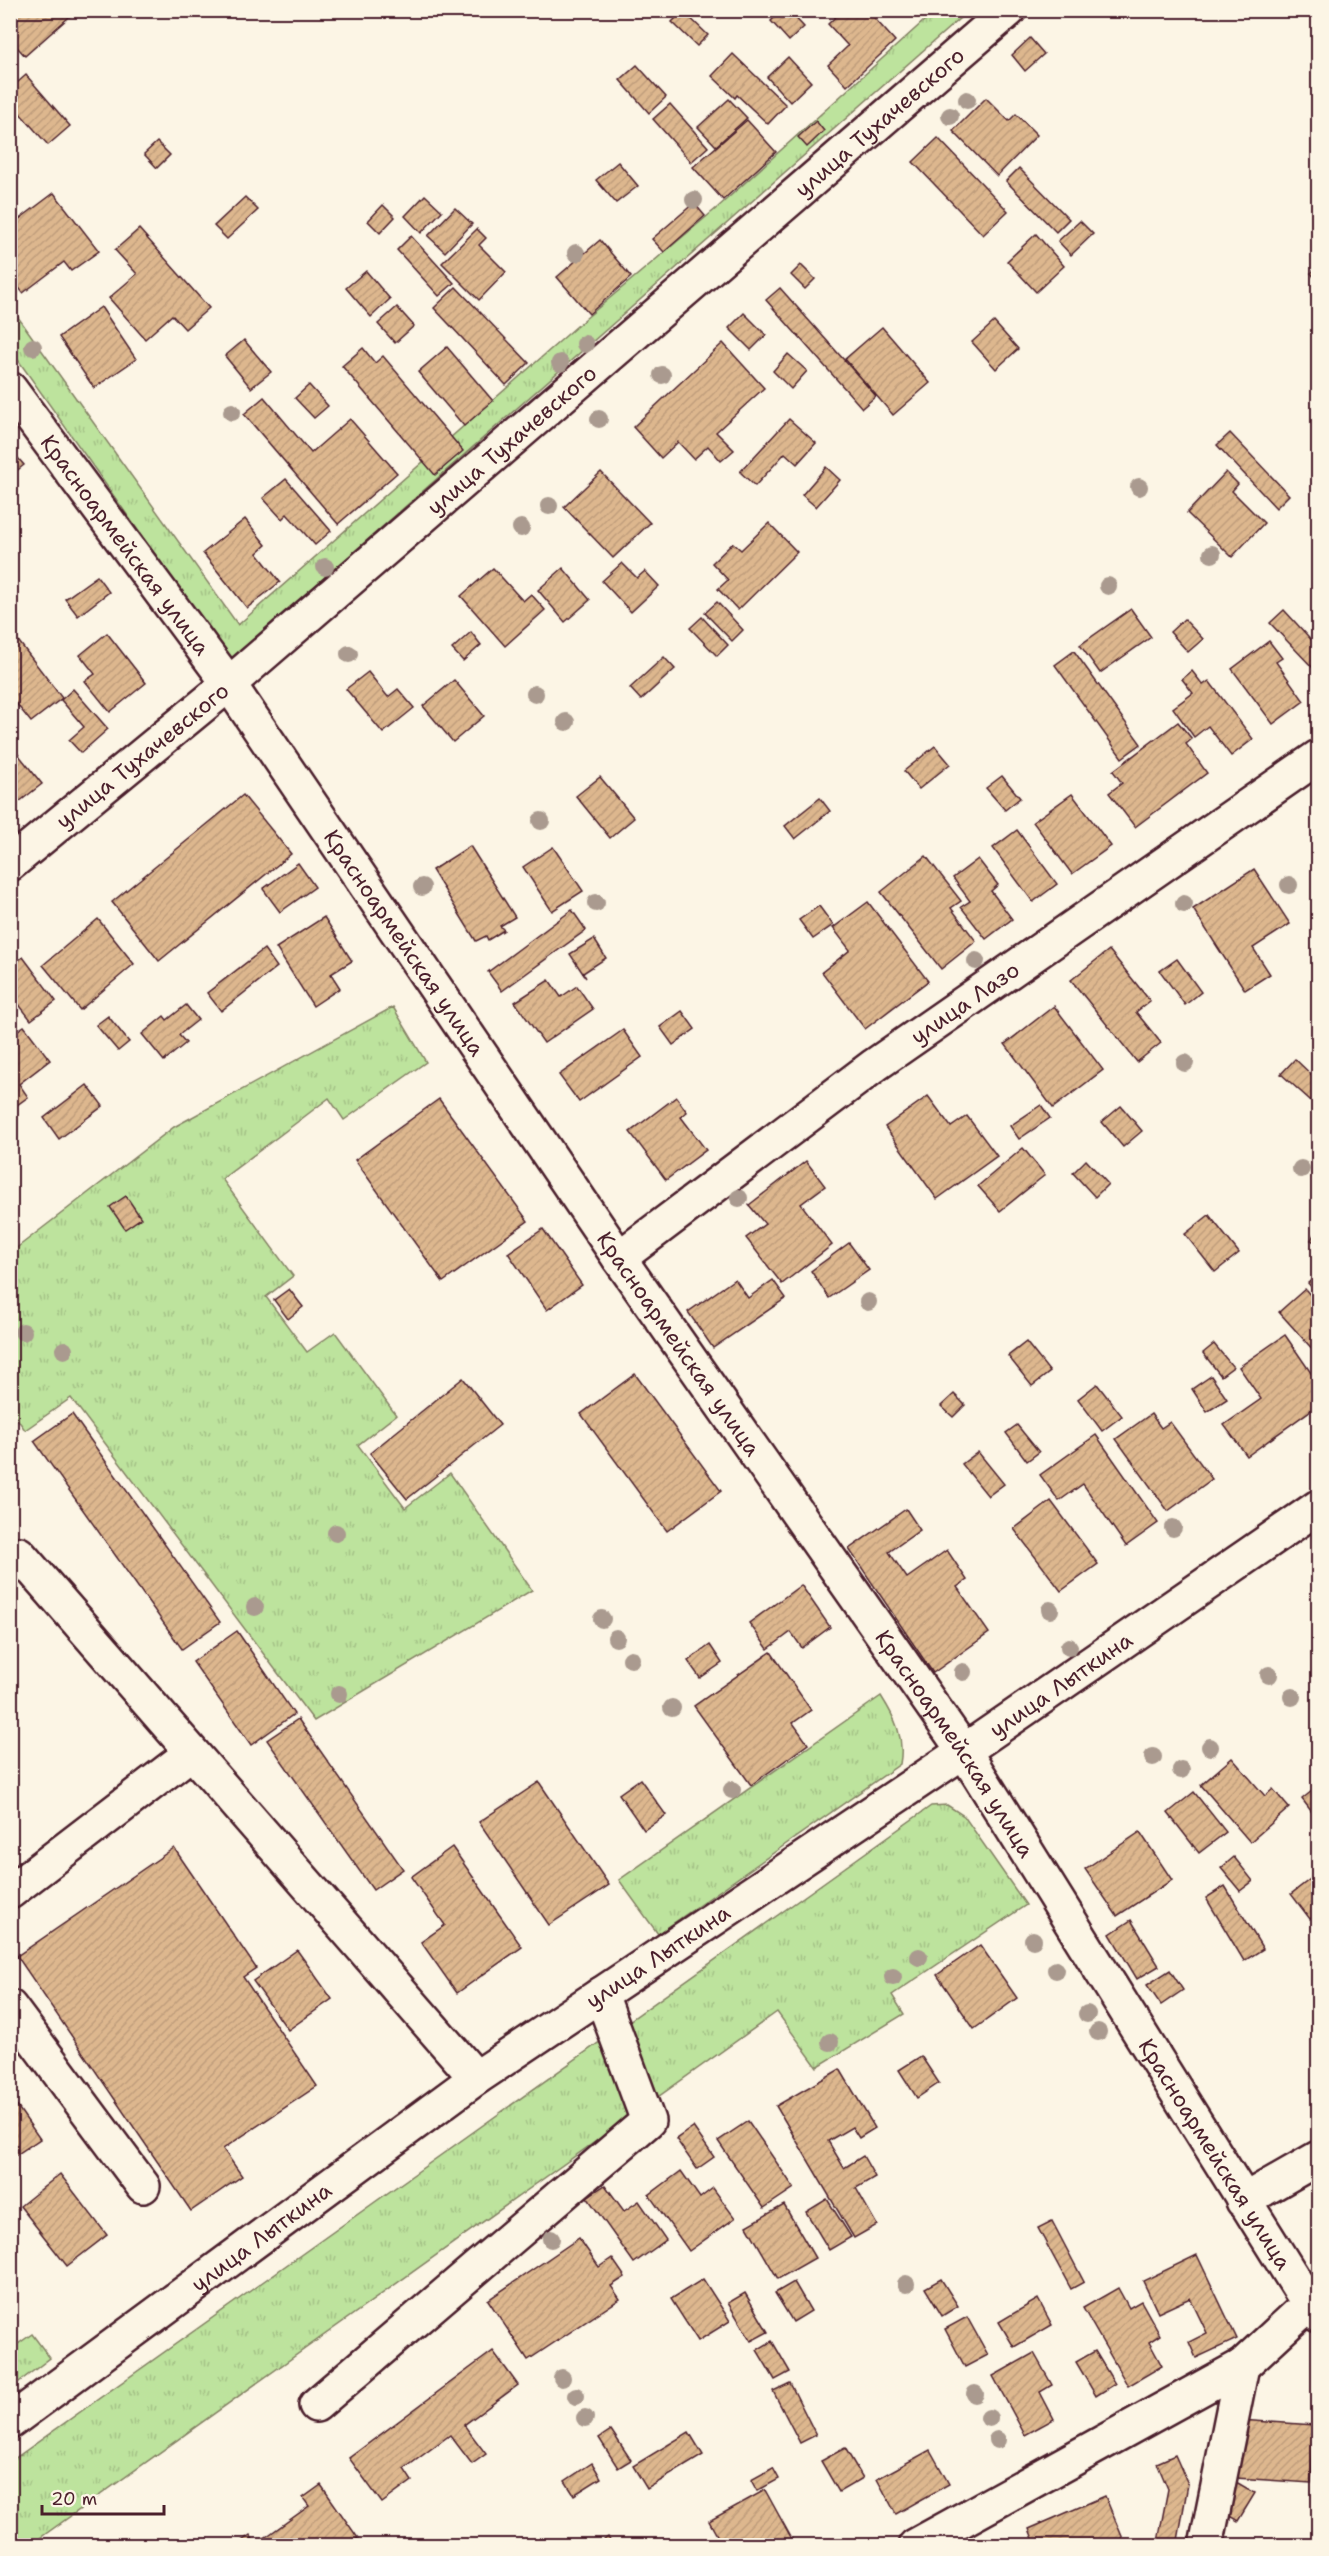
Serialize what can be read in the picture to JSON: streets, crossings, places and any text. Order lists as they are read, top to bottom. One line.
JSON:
{"streets":{"street":["улица Тухачевского","Красноармейская улица","улица Лазо","улица Лыткина"]},"crossings":[["улица Тухачевского","Красноармейская улица"],["Красноармейская улица","улица Лазо"],["Красноармейская улица","улица Лыткина"]],"scale_bar":"20 m"}
